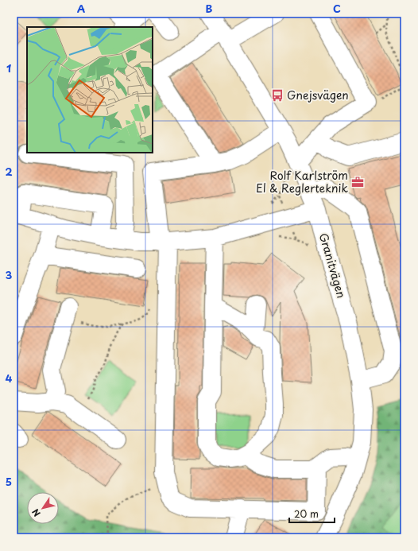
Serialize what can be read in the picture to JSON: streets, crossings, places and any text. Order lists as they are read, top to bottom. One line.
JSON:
{"streets":{"street":["Granitvägen"]},"places":{"bus stop":["Gnejsvägen"],"office":["Rolf Karlström El & Reglerteknik"]},"scale_bar":"20 m","north":"bottom left","grid":{"columns":["A","B","C"],"rows":["1","2","3","4","5"]}}
